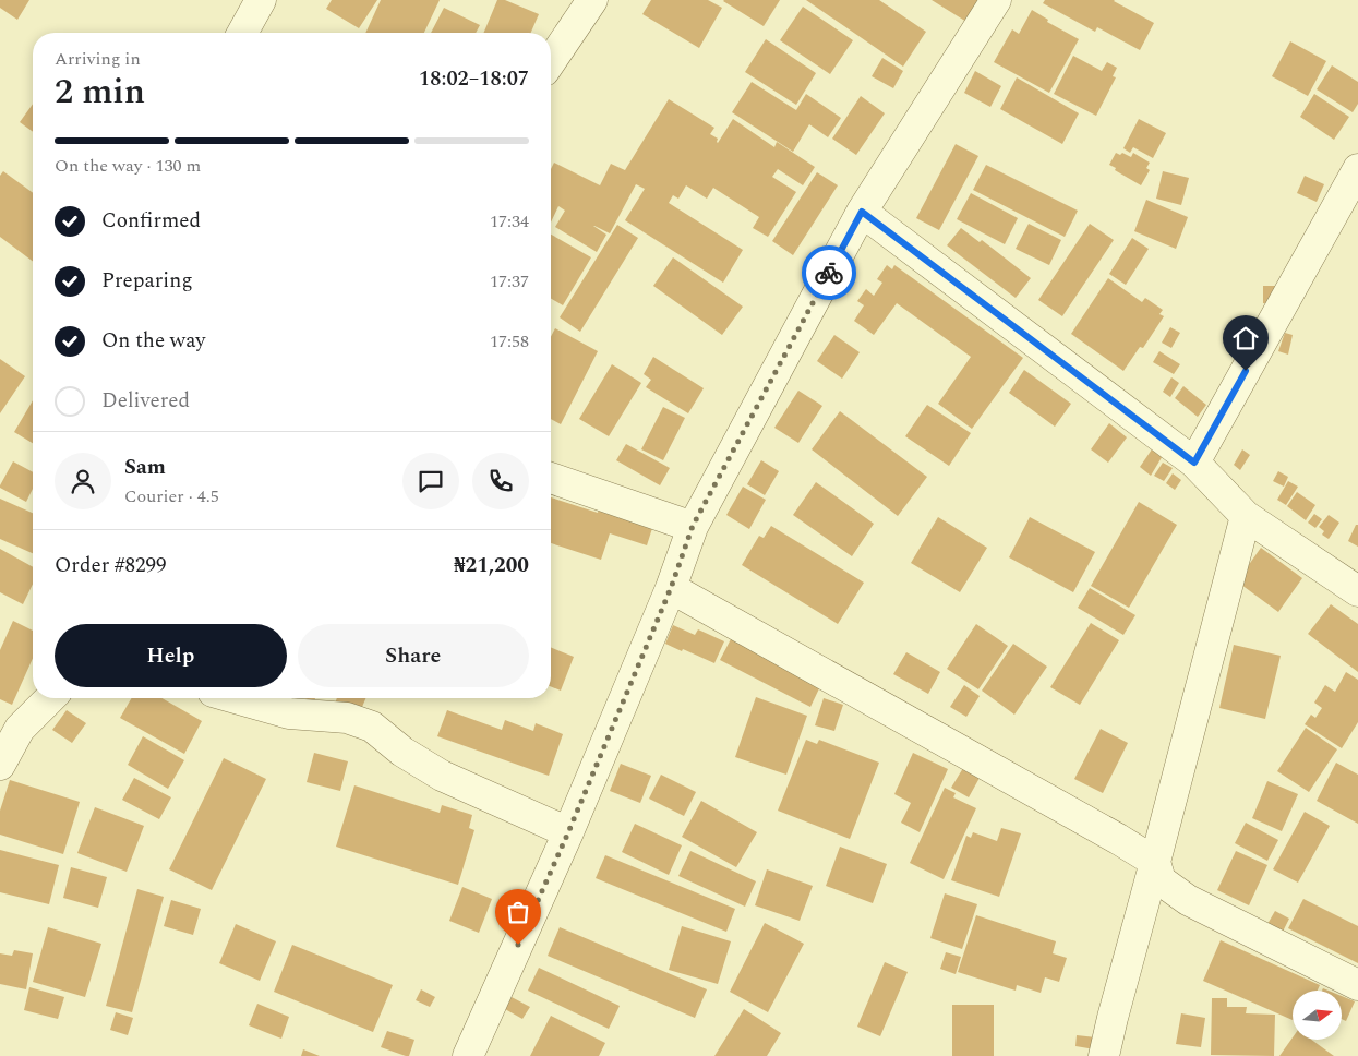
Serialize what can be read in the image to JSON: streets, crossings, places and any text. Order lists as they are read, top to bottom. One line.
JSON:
{"north":"right","page":{"heading":["2 min","Arriving in","18:02–18:07"],"panel":["Sam","Courier · 4.5","Order #8299","₦21,200"],"bar":"On the way · 130 m","list":[["Confirmed","17:34"],["Preparing","17:37"],["On the way","17:58"],"Delivered"],"buttons":["Help","Share"]}}
